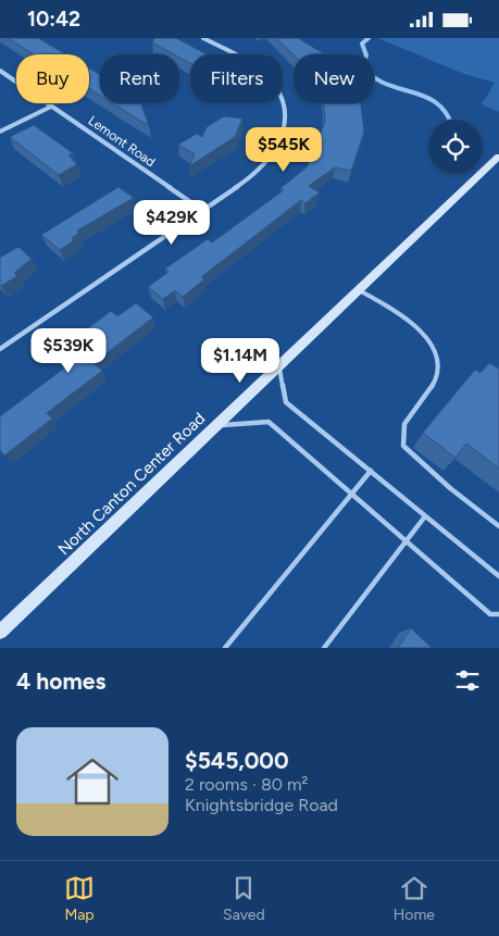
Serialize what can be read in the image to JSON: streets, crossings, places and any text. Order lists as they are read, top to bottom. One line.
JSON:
{"streets":{"main road":["North Canton Center Road"],"street":["Lemont Road"]},"page":{"status":"10:42","chip":["Buy","Rent","Filters","New"],"price":["$545K","$429K","$539K","$1.14M"],"heading":"4 homes","list":[{"name":"$545,000","note":"2 rooms · 80 m² · Knightsbridge Road"}],"tabs":["Map","Saved","Home"]}}
